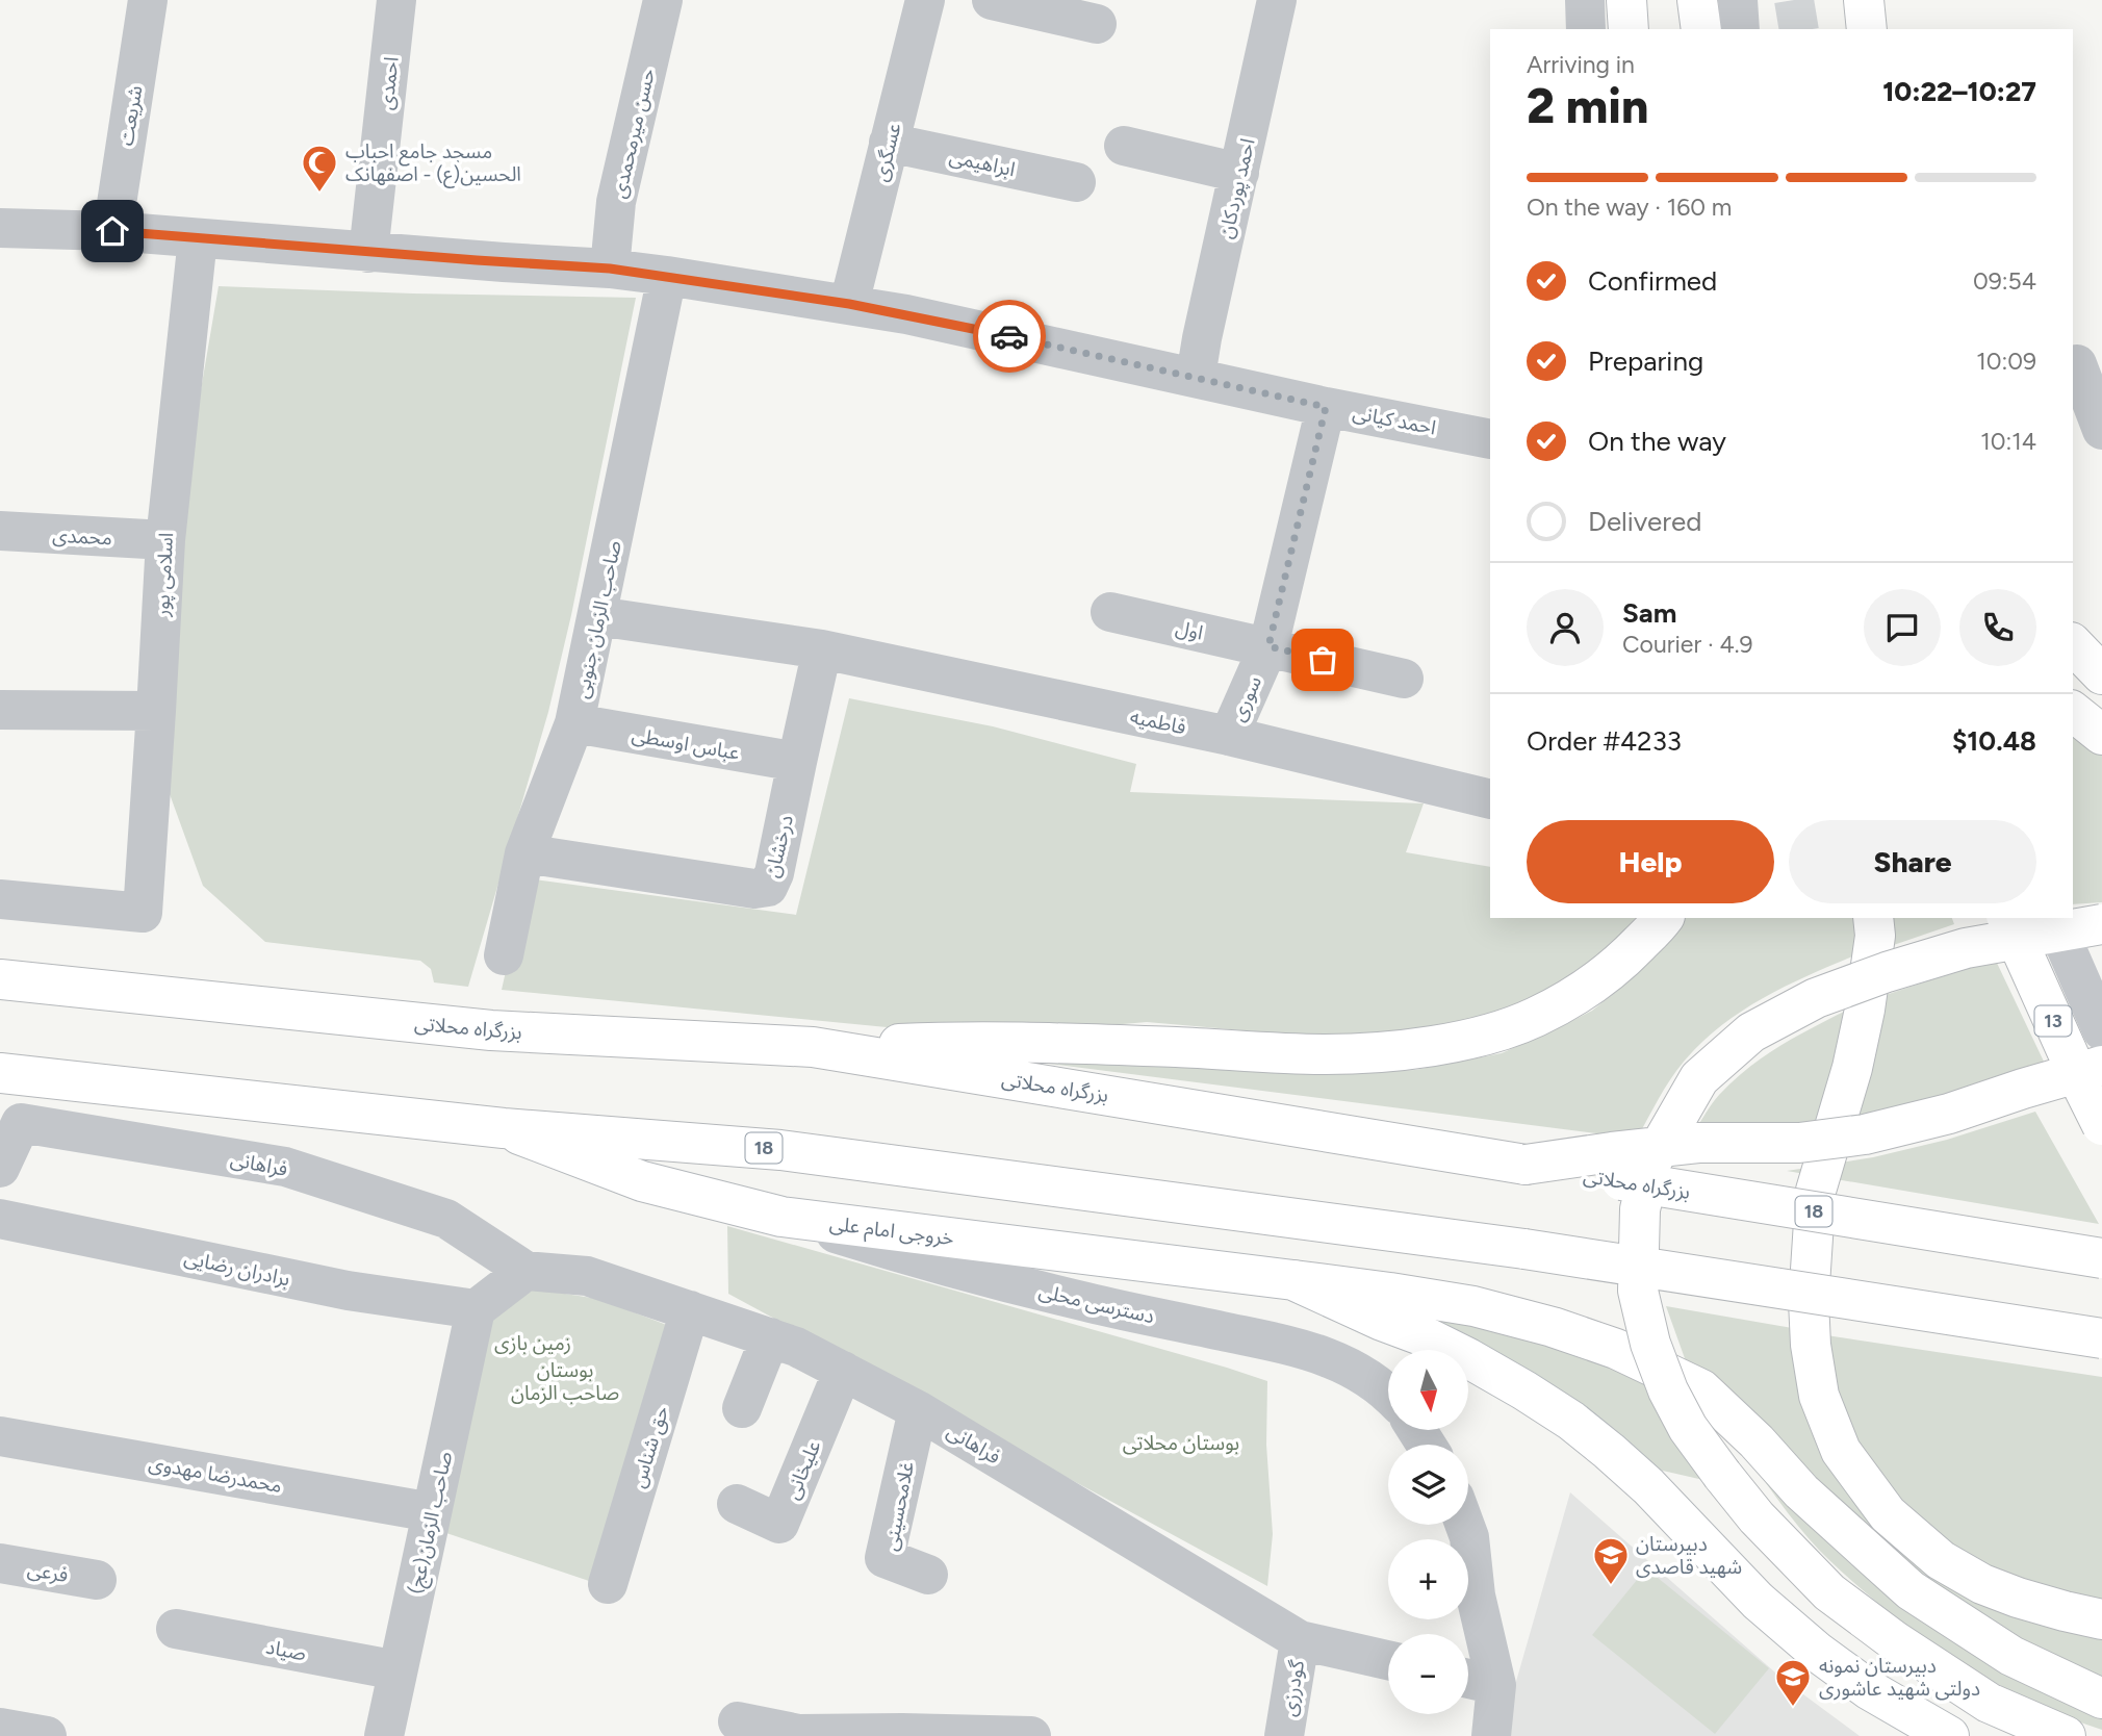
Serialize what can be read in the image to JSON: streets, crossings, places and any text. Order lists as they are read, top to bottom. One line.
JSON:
{"streets":{"main road":["13","بزرگراه محلاتی","18","خروجی امام علی"],"street":["احمدی","شریعت","حسن میرمحمدی","عسگری","ابراهیمی","احمد پوردکان","احمد کیانی","محمدی","اسلامی پور","صاحب الزمان جنوبی","اول","سوری","فاطمیه","عباس اوسطی","درخشان","فراهانی","برادران رضایی","دسترسی محلی","حق شناس","علیخانی","محمدرضا مهدوی","غلامحسینی","صاحب الزمان(عج)","فرعی","صیاد","گودرزی"]},"crossings":[["احمدی","احمد کیانی"],["شریعت","احمد کیانی"],["حسن میرمحمدی","احمد کیانی"],["عسگری","ابراهیمی"],["عسگری","احمد کیانی"],["احمد پوردکان","احمد کیانی"],["احمد کیانی","اسلامی پور"],["احمد کیانی","صاحب الزمان جنوبی"],["احمد کیانی","سوری"],["محمدی","اسلامی پور"],["صاحب الزمان جنوبی","فاطمیه"],["صاحب الزمان جنوبی","عباس اوسطی"],["صاحب الزمان جنوبی","درخشان"],["اول","سوری"],["سوری","فاطمیه"],["فاطمیه","درخشان"],["عباس اوسطی","درخشان"],["18","خروجی امام علی"],["فراهانی","حق شناس"],["فراهانی","علیخانی"],["فراهانی","غلامحسینی"],["فراهانی","گودرزی"],["خروجی امام علی","دسترسی محلی"],["برادران رضایی","صاحب الزمان(عج)"],["محمدرضا مهدوی","صاحب الزمان(عج)"],["صاحب الزمان(عج)","صیاد"]],"parks":["زمین بازی","بوستان صاحب الزمان","بوستان محلاتی"],"places":{"mosque":["مسجد جامع احباب الحسین(ع) - اصفهانک"],"school or university":["دبیرستان شهید قاصدی","دبیرستان نمونه دولتی شهید عاشوری"]},"north":"bottom","page":{"heading":["2 min","Arriving in","10:22–10:27"],"panel":["Sam","Courier · 4.9","Order #4233","$10.48"],"bar":"On the way · 160 m","list":[["Confirmed","09:54"],["Preparing","10:09"],["On the way","10:14"],"Delivered"],"buttons":["Help","Share"],"map_buttons":["+","−"]}}
